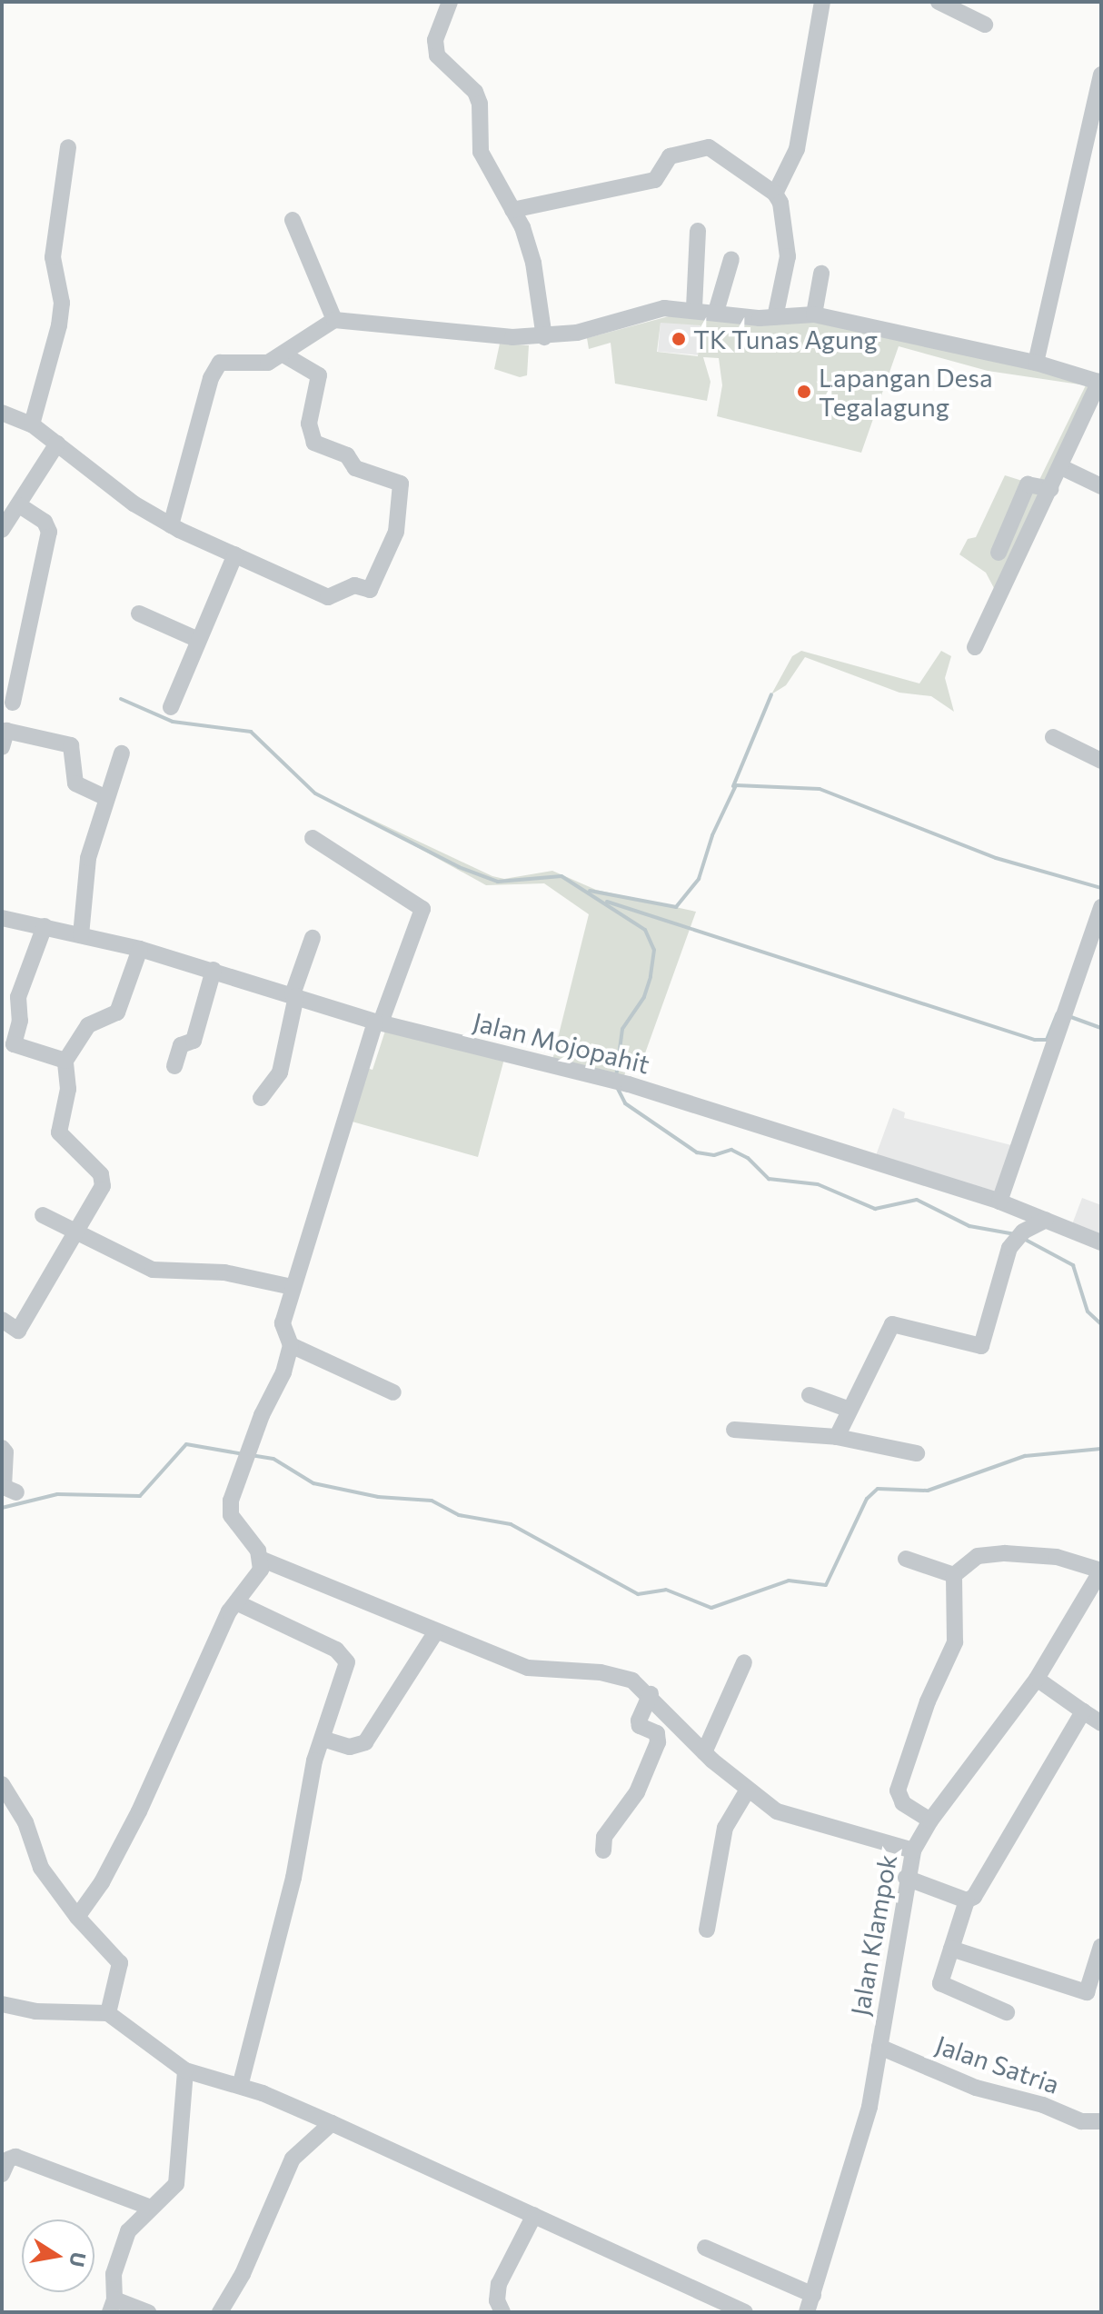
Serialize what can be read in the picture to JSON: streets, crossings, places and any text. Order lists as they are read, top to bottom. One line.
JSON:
{"streets":{"street":["Jalan Mojopahit","Jalan Klampok","Jalan Satria"]},"crossings":[["Jalan Klampok","Jalan Satria"]],"places":["TK Tunas Agung","Lapangan Desa Tegalagung"],"north":"right"}
